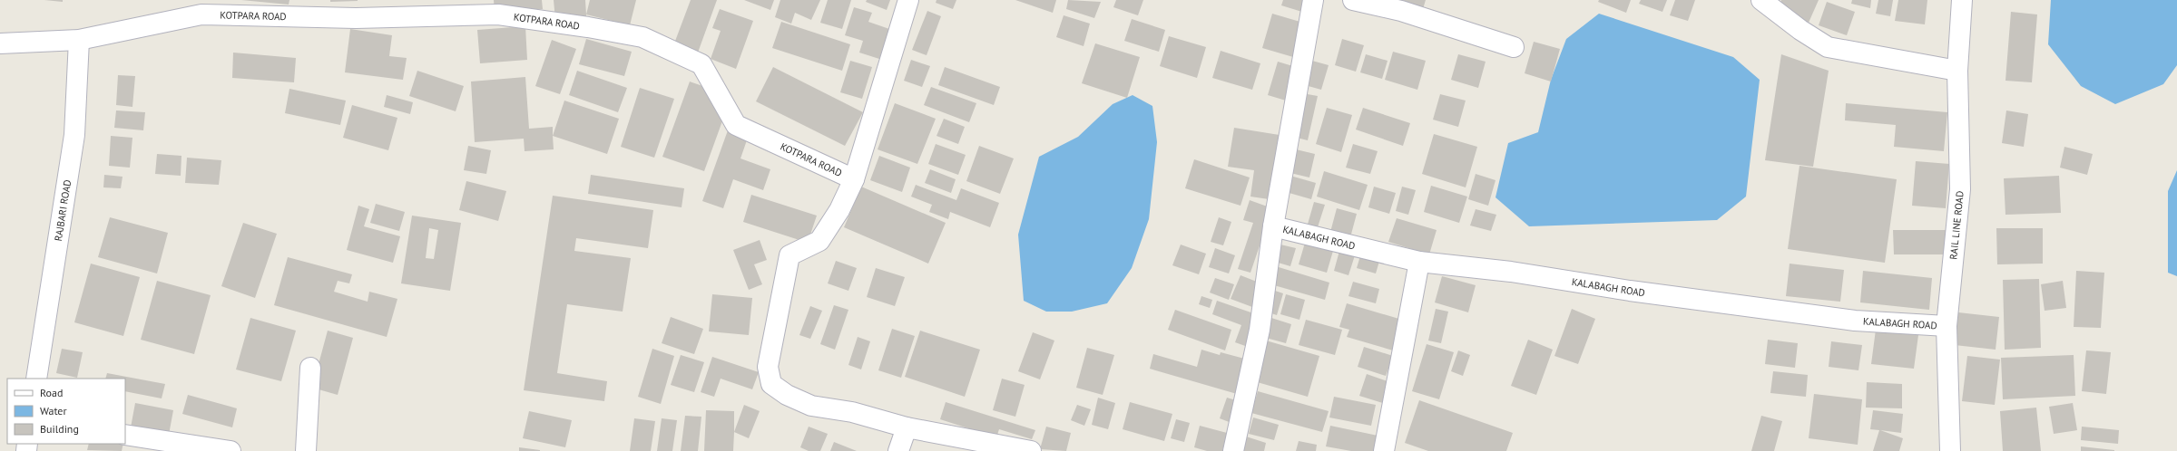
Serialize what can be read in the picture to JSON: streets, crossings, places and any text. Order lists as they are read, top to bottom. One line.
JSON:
{"streets":{"street":["KOTPARA ROAD","RAJBARI ROAD","RAIL LINE ROAD","KALABAGH ROAD"]},"crossings":[["KOTPARA ROAD","RAJBARI ROAD"],["RAIL LINE ROAD","KALABAGH ROAD"]],"legend":["Road","Water","Building"]}
